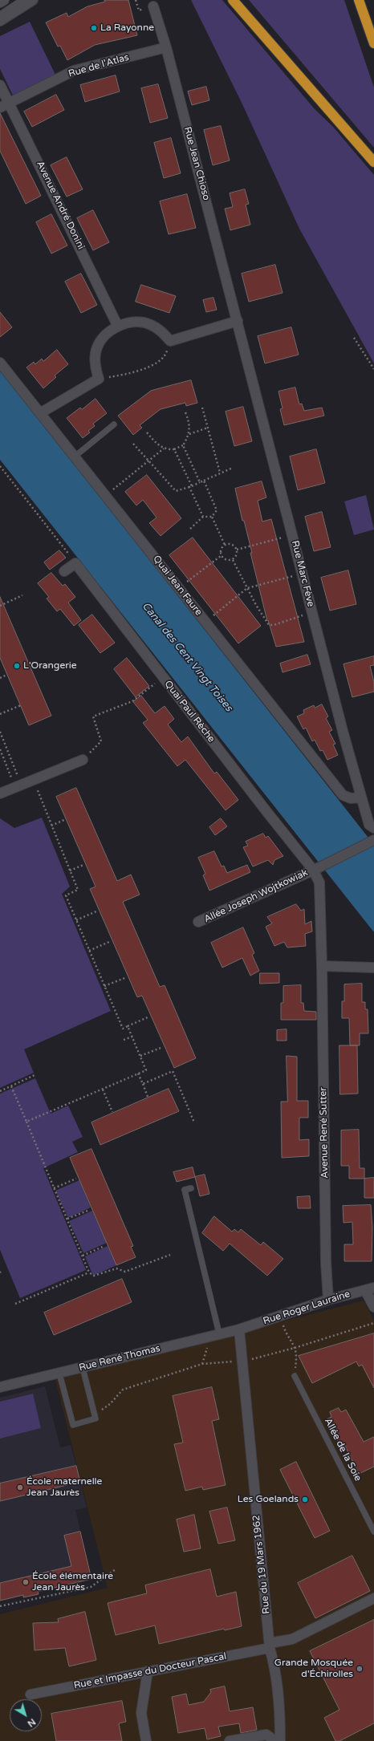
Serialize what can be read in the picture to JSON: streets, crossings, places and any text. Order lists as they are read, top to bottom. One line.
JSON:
{"streets":{"street":["Rue de l'Atlas","Rue Jean Chioso","Avenue André Donini","Rue Marc Fève","Quai Jean Faure","Quai Paul Rèche","Allée Joseph Wojtkowiak","Avenue René Sutter","Rue Roger Lauraine","Rue René Thomas","Rue du 19 Mars 1962","Rue et Impasse du Docteur Pascal"],"lane":["Allée de la Soie"]},"crossings":[["Rue de l'Atlas","Rue Jean Chioso"],["Rue de l'Atlas","Avenue André Donini"],["Rue Jean Chioso","Rue Marc Fève"],["Rue Marc Fève","Quai Jean Faure"],["Quai Paul Rèche","Allée Joseph Wojtkowiak"],["Quai Paul Rèche","Avenue René Sutter"],["Avenue René Sutter","Rue Roger Lauraine"],["Rue Roger Lauraine","Rue René Thomas"],["Rue Roger Lauraine","Rue du 19 Mars 1962"],["Rue René Thomas","Rue du 19 Mars 1962"],["Rue du 19 Mars 1962","Rue et Impasse du Docteur Pascal"]],"water":["Canal des Cent Vingt Toises"],"places":["La Rayonne","L'Orangerie","École maternelle Jean Jaurès","Les Goelands","École élémentaire Jean Jaurès","Grande Mosquée d'Échirolles"],"north":"bottom right"}
